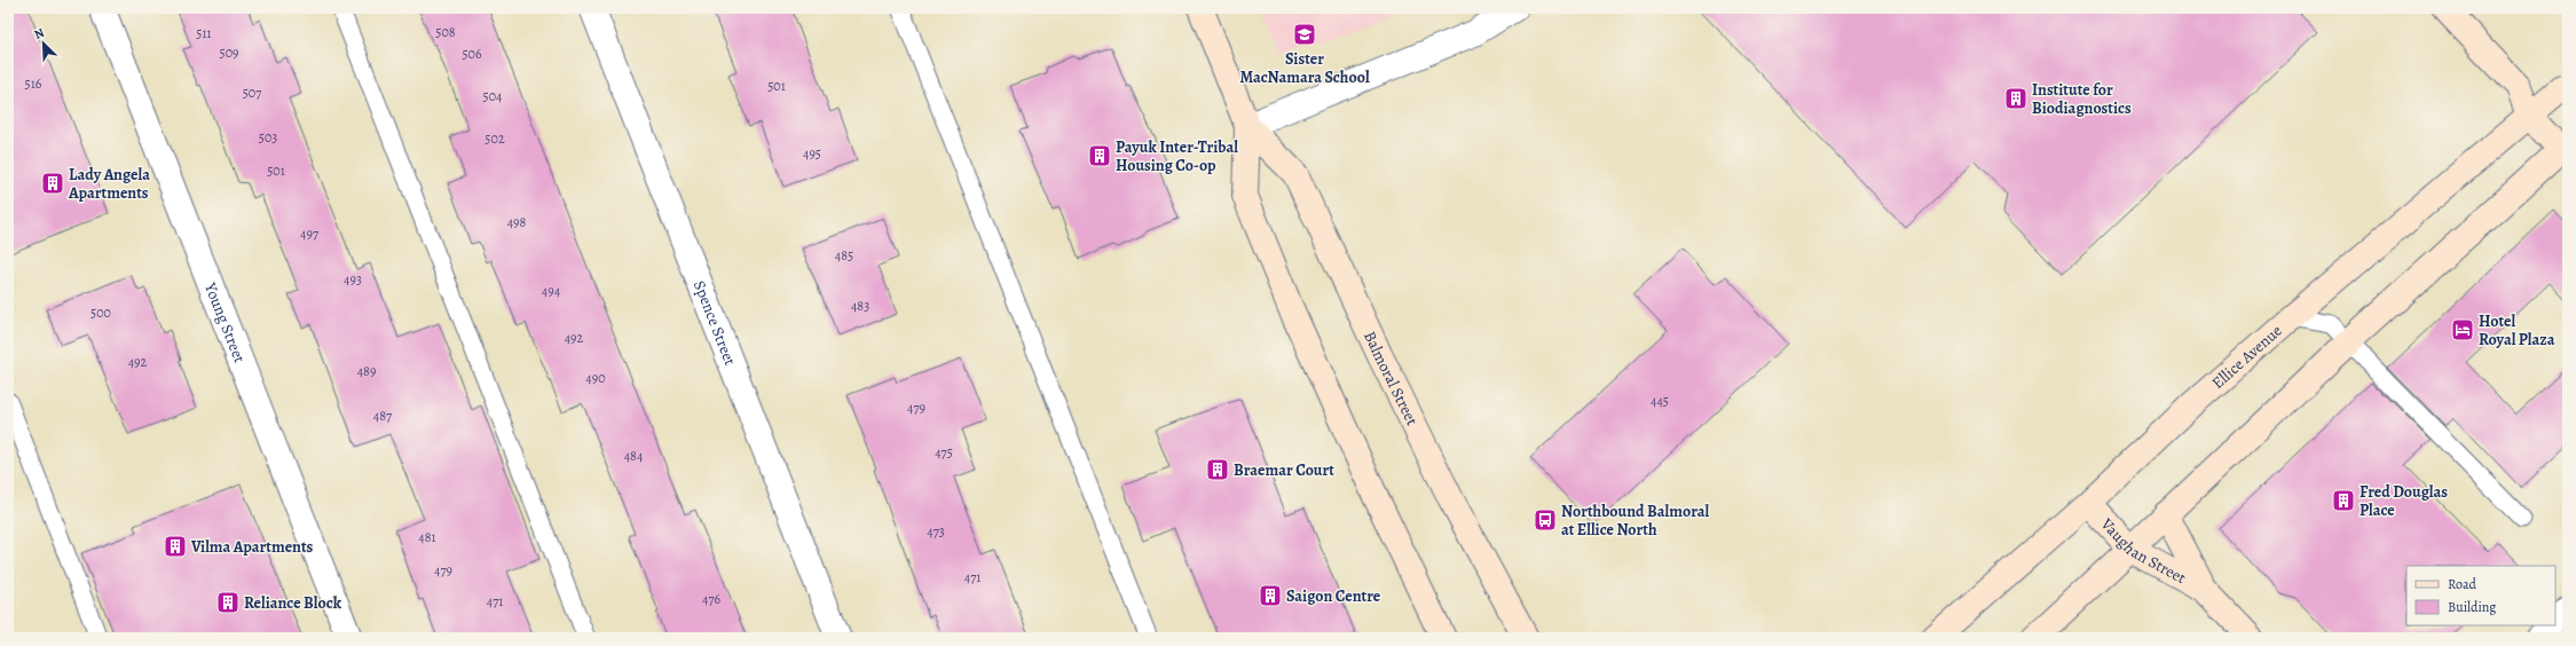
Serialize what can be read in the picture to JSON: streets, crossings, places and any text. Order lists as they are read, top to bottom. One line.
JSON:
{"streets":{"main road":["Ellice Avenue","Balmoral Street","Vaughan Street"],"street":["Young Street","Spence Street"]},"crossings":[["Ellice Avenue","Vaughan Street"]],"places":{"school or university":["Sister MacNamara School"],"building":["Institute for Biodiagnostics","Payuk Inter-Tribal Housing Co-op","Lady Angela Apartments","Braemar Court","Fred Douglas Place","Vilma Apartments","Saigon Centre","Reliance Block"],"hotel":["Hotel Royal Plaza"],"bus stop":["Northbound Balmoral at Ellice North"]},"house_numbers":["508","511","509","506","516","501","507","504","503","502","495","501","498","497","485","493","494","483","500","492","492","489","490","445","479","487","475","484","473","481","479","471","476","471"],"legend":["Road","Building"],"north":"top left"}
